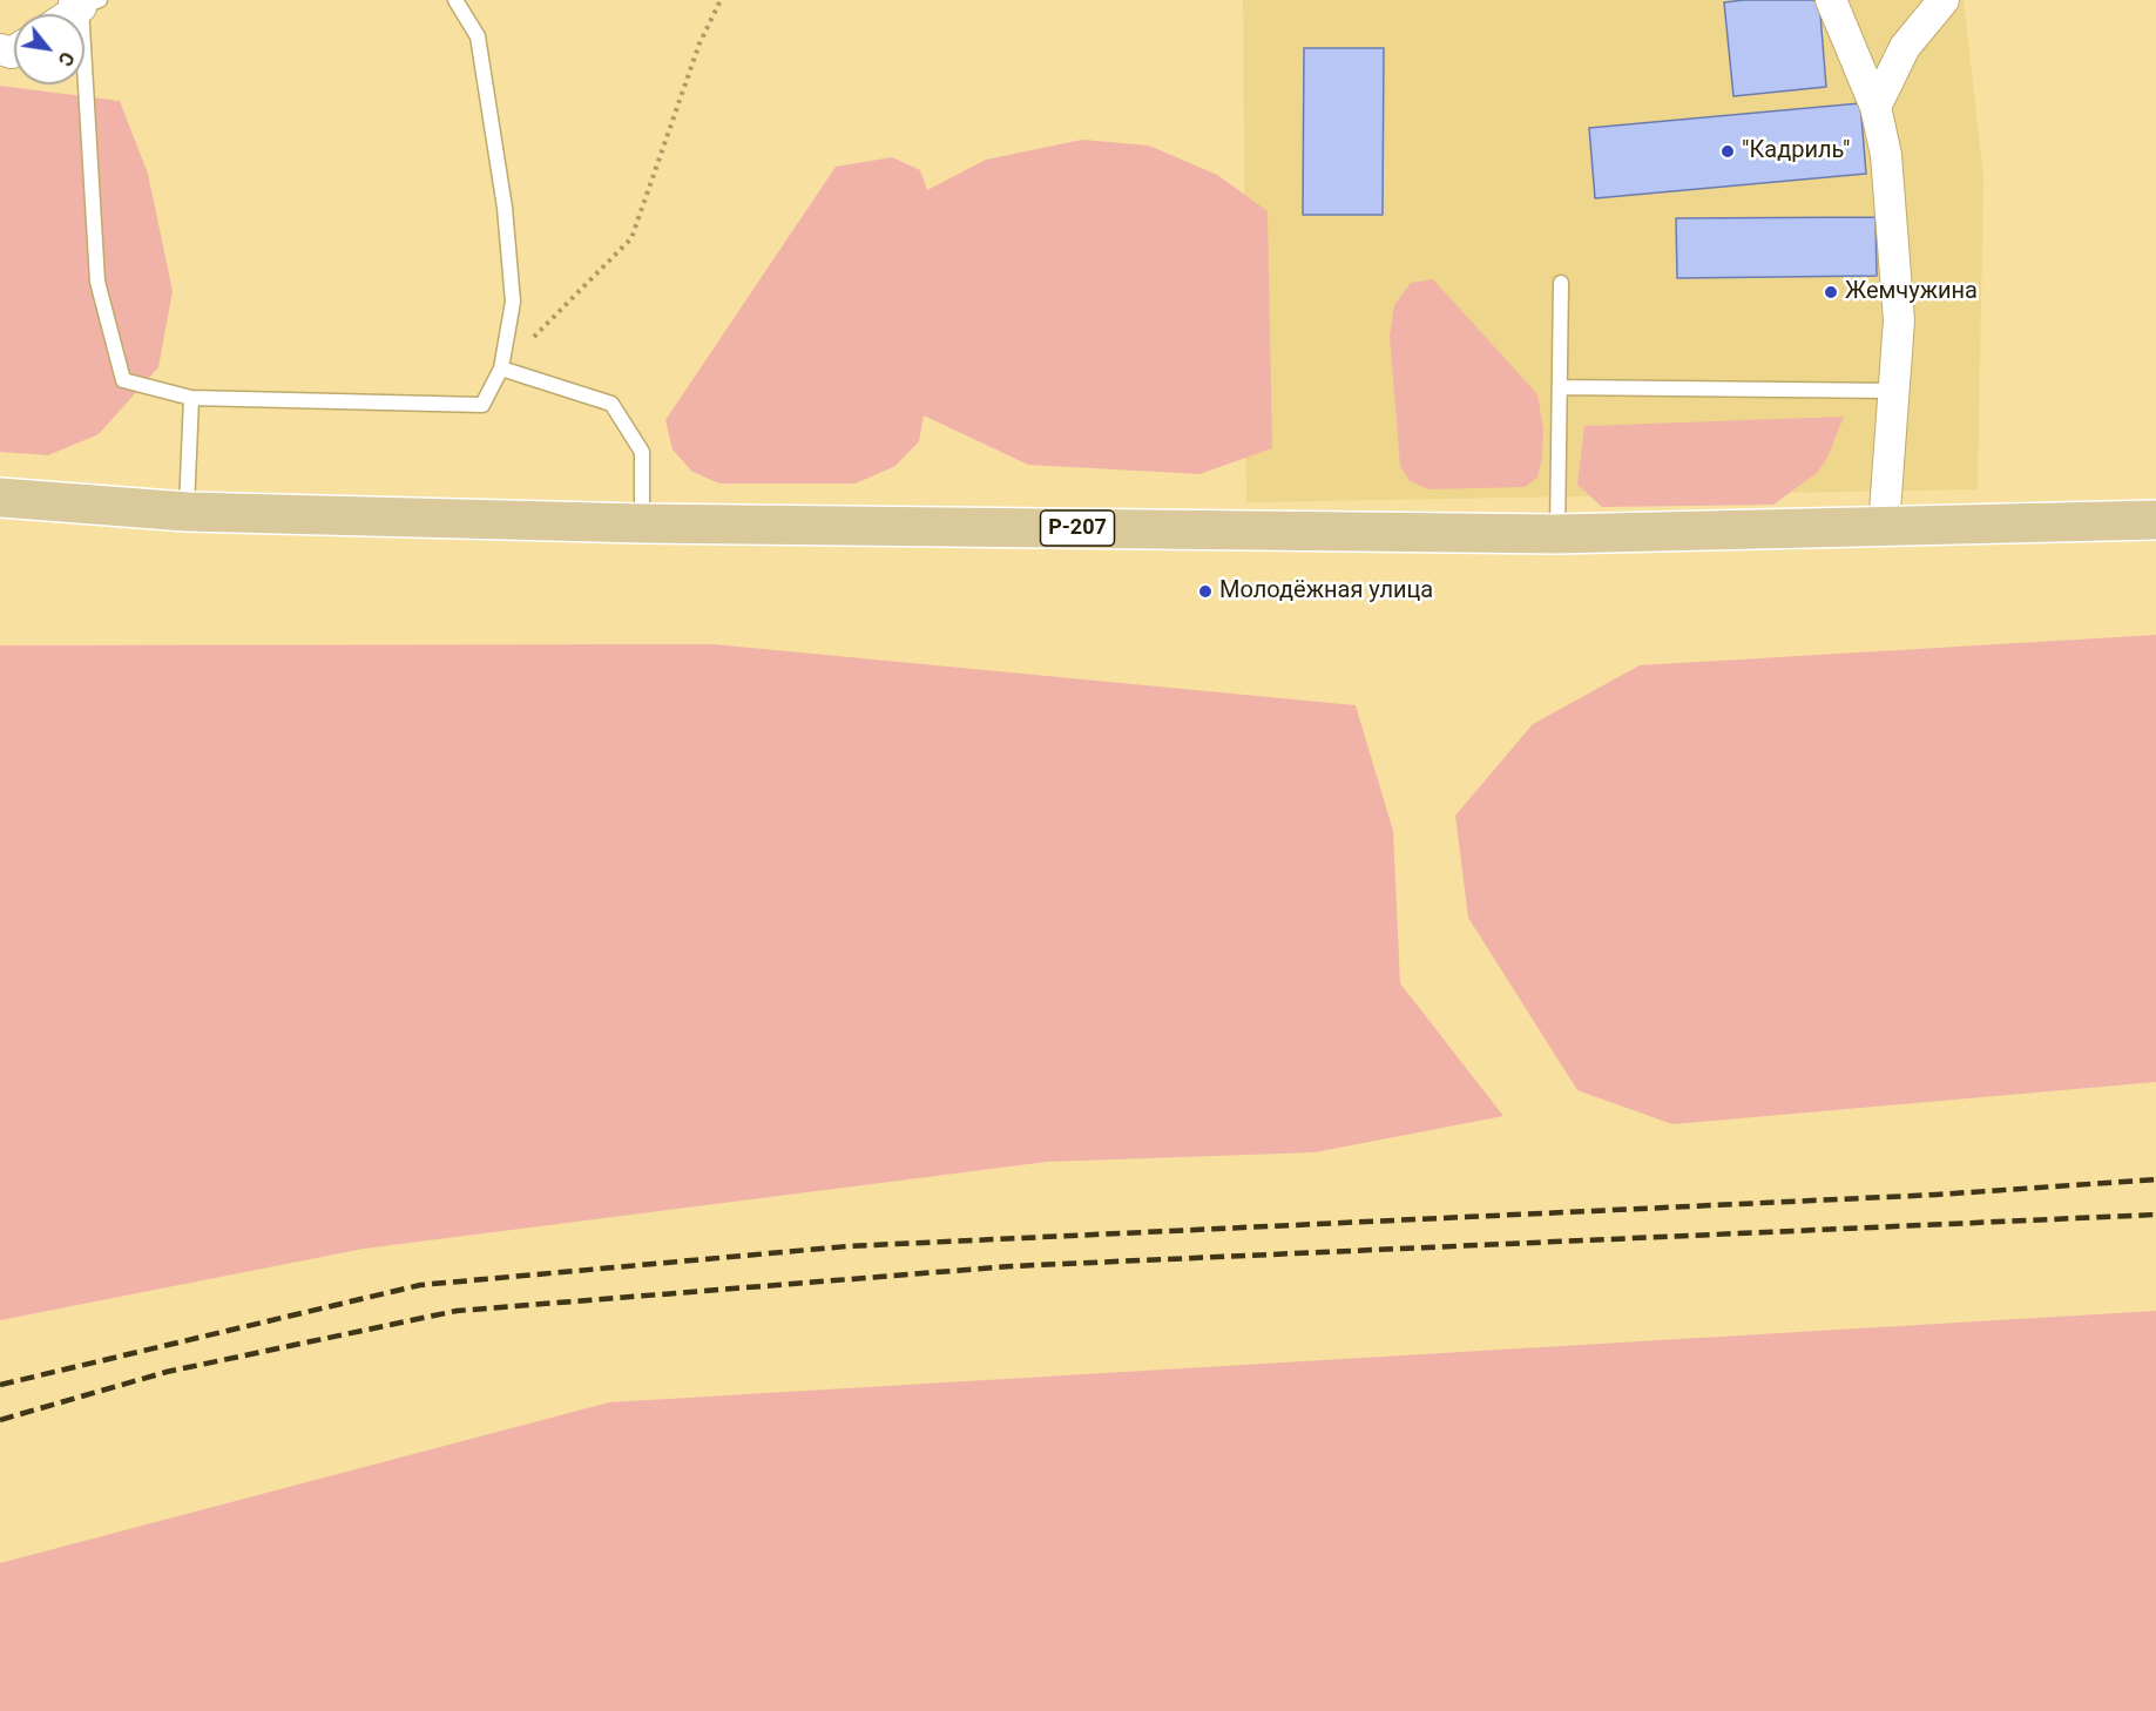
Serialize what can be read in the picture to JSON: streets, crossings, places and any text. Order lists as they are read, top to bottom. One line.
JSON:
{"streets":{"main road":["Р-207"]},"places":["\"Кадриль\"","Жемчужина","Молодёжная улица"],"north":"bottom right"}
